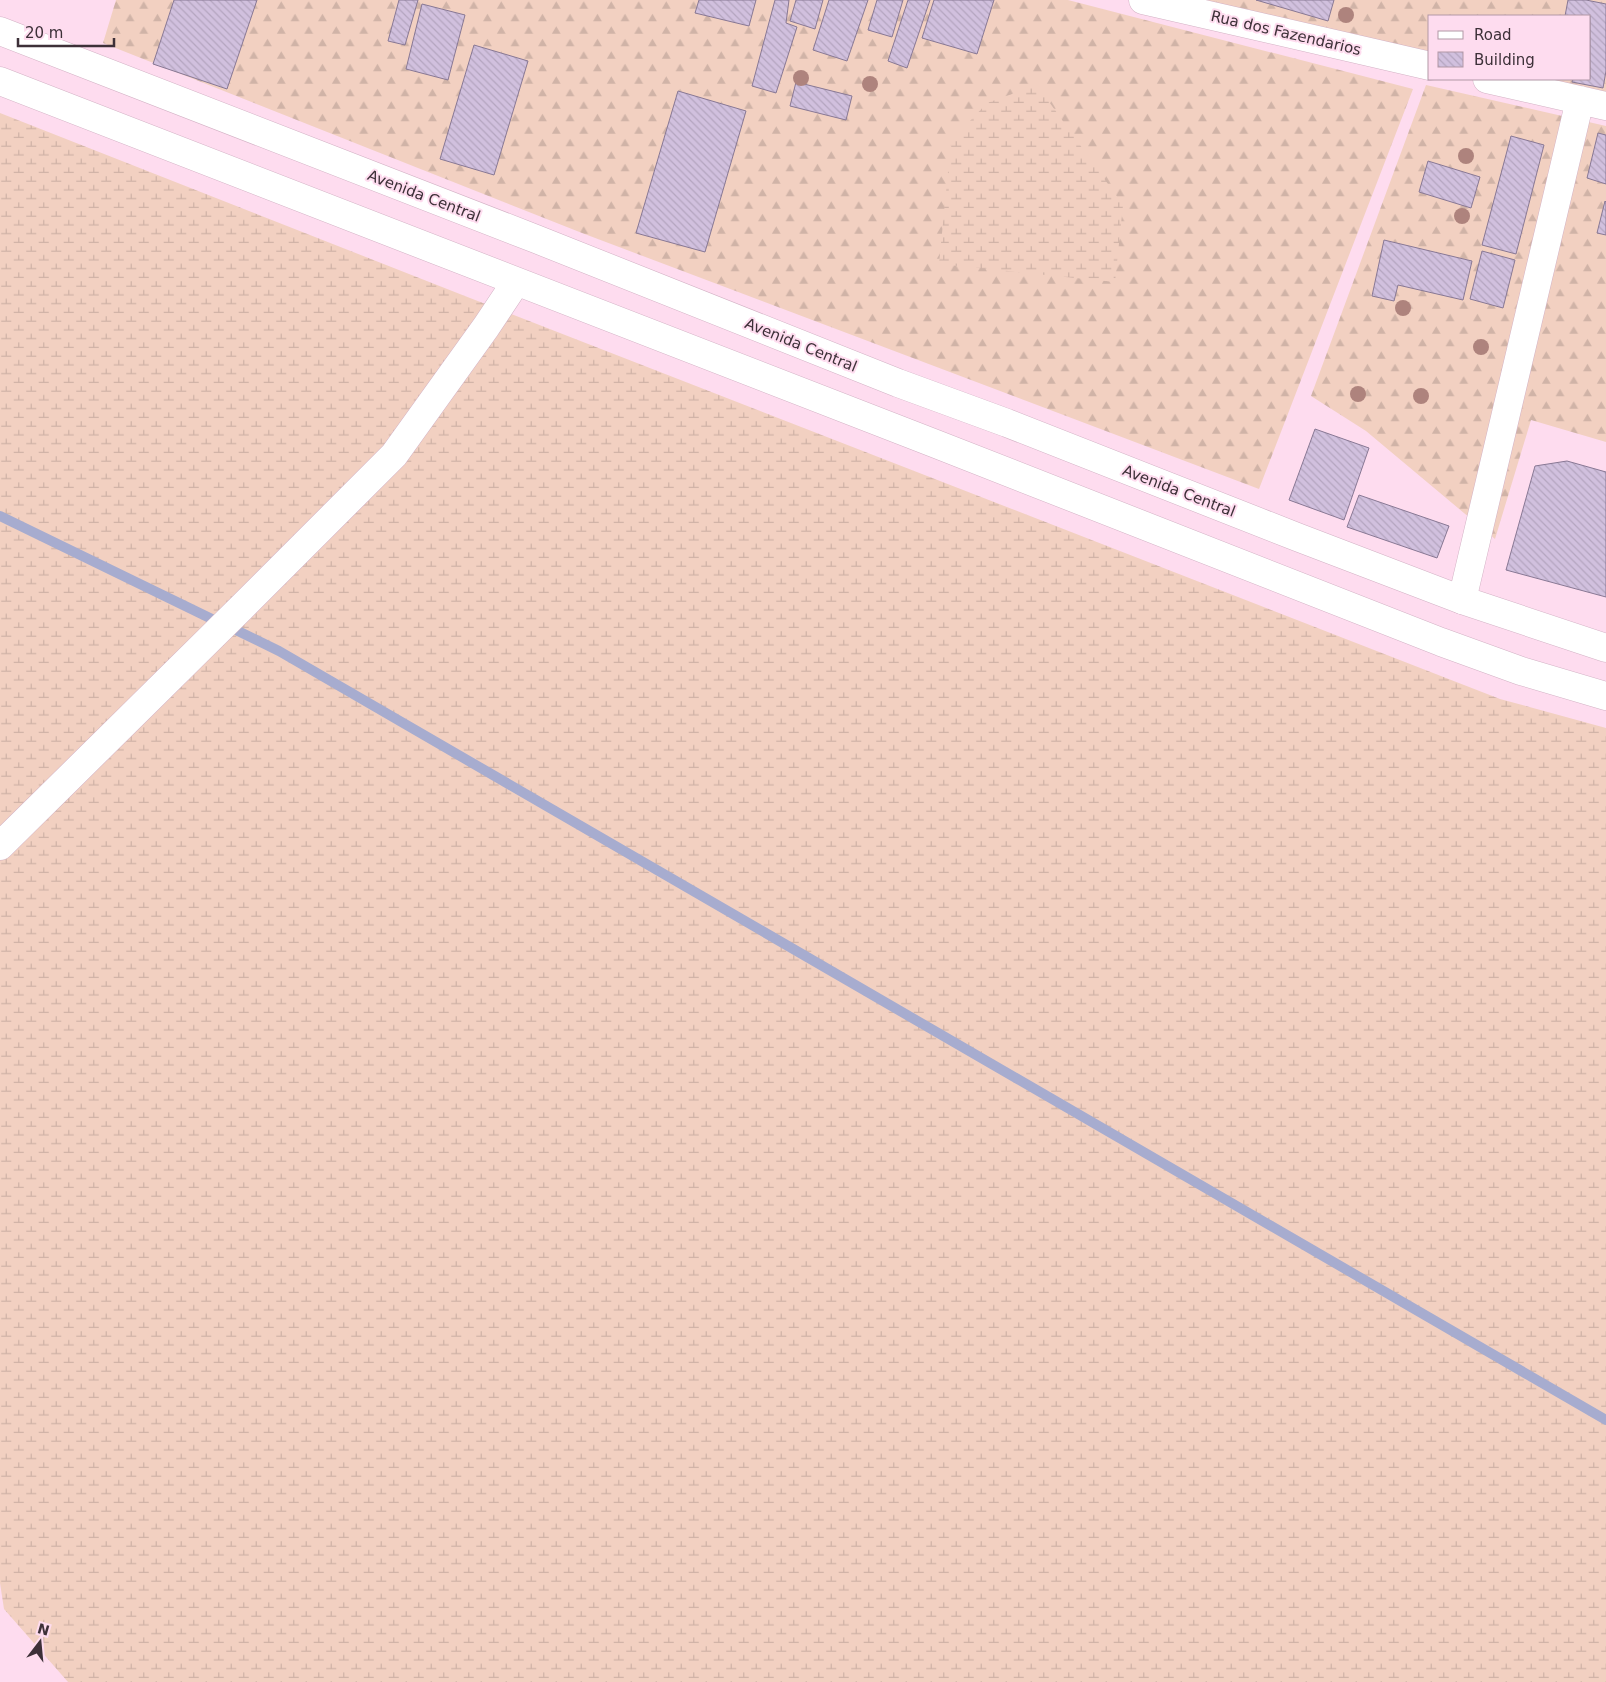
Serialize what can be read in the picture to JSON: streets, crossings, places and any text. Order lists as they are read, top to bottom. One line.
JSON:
{"streets":{"main road":["Rua dos Fazendarios","Avenida Central"]},"legend":["Road","Building"],"scale_bar":"20 m","north":"top"}
